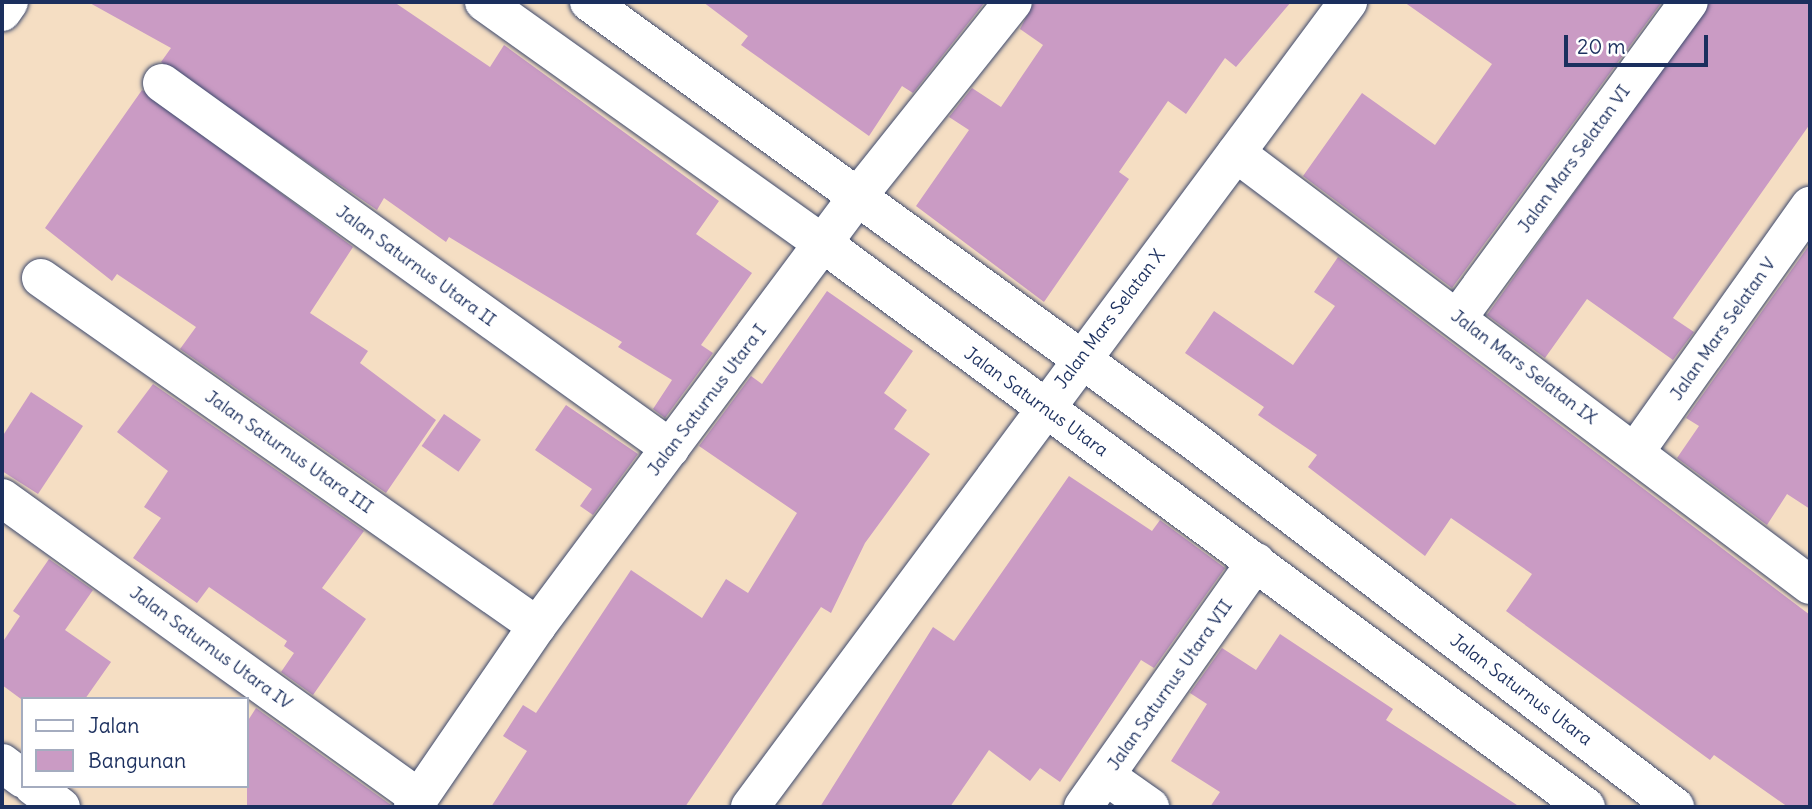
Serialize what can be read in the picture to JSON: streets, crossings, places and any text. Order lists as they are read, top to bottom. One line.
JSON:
{"streets":{"street":["Jalan Mars Selatan VI","Jalan Saturnus Utara II","Jalan Mars Selatan X","Jalan Mars Selatan V","Jalan Mars Selatan IX","Jalan Saturnus Utara I","Jalan Saturnus Utara","Jalan Saturnus Utara III","Jalan Saturnus Utara IV","Jalan Saturnus Utara VII"]},"crossings":[["Jalan Mars Selatan VI","Jalan Mars Selatan IX"],["Jalan Saturnus Utara II","Jalan Saturnus Utara I"],["Jalan Mars Selatan X","Jalan Mars Selatan IX"],["Jalan Mars Selatan X","Jalan Saturnus Utara"],["Jalan Mars Selatan V","Jalan Mars Selatan IX"],["Jalan Saturnus Utara I","Jalan Saturnus Utara"],["Jalan Saturnus Utara I","Jalan Saturnus Utara III"],["Jalan Saturnus Utara I","Jalan Saturnus Utara IV"],["Jalan Saturnus Utara","Jalan Saturnus Utara VII"]],"legend":["Jalan","Bangunan"],"scale_bar":"20 m"}
